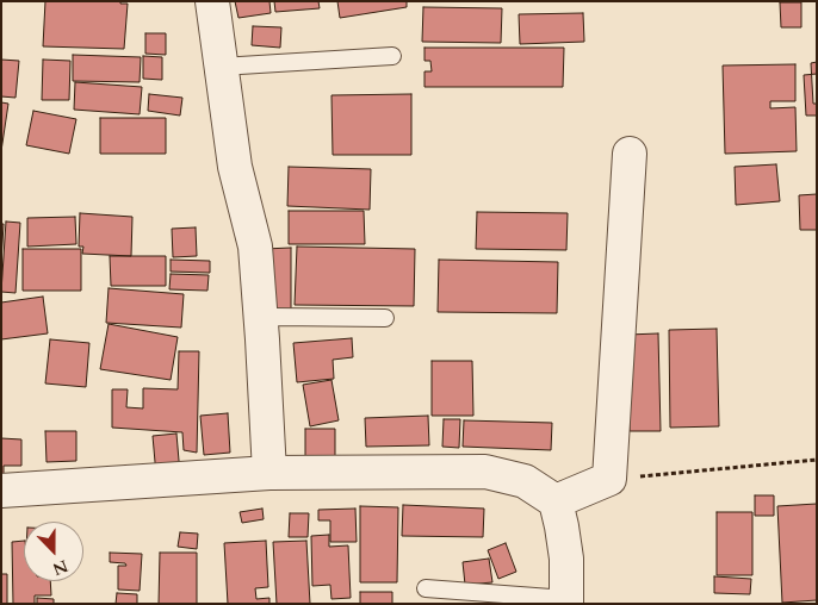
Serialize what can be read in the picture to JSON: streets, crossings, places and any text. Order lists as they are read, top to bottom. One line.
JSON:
{"north":"bottom"}
